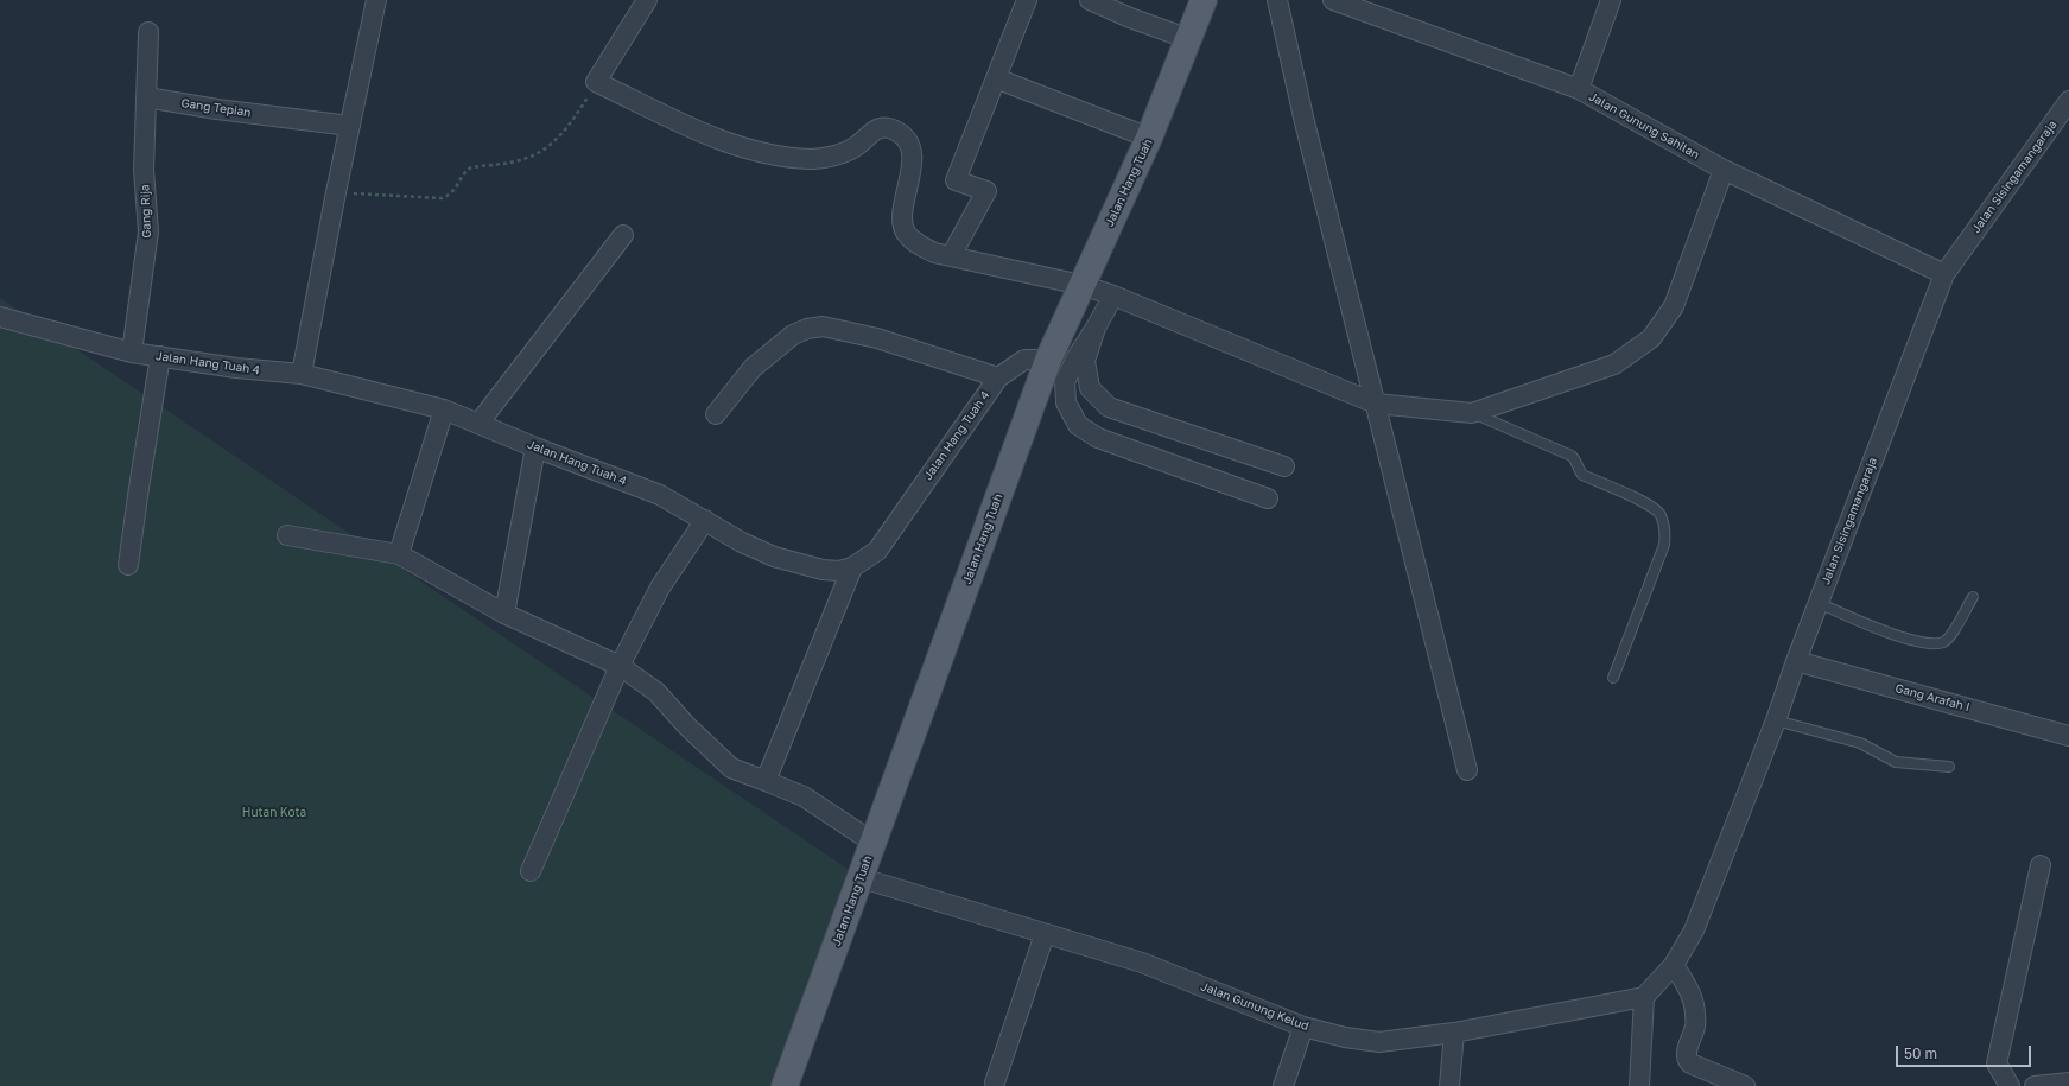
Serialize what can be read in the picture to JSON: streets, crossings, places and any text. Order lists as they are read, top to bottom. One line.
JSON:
{"streets":{"main road":["Jalan Hang Tuah"],"street":["Gang Tepian","Jalan Gunung Sahilan","Jalan Sisingamangaraja","Gang Rija","Jalan Hang Tuah 4","Gang Arafah I","Jalan Gunung Kelud"]},"crossings":[["Gang Tepian","Gang Rija"],["Jalan Gunung Sahilan","Jalan Sisingamangaraja"],["Jalan Sisingamangaraja","Gang Arafah I"],["Jalan Hang Tuah","Jalan Hang Tuah 4"],["Jalan Hang Tuah","Jalan Gunung Kelud"],["Gang Rija","Jalan Hang Tuah 4"]],"parks":["Hutan Kota"],"scale_bar":"50 m"}
